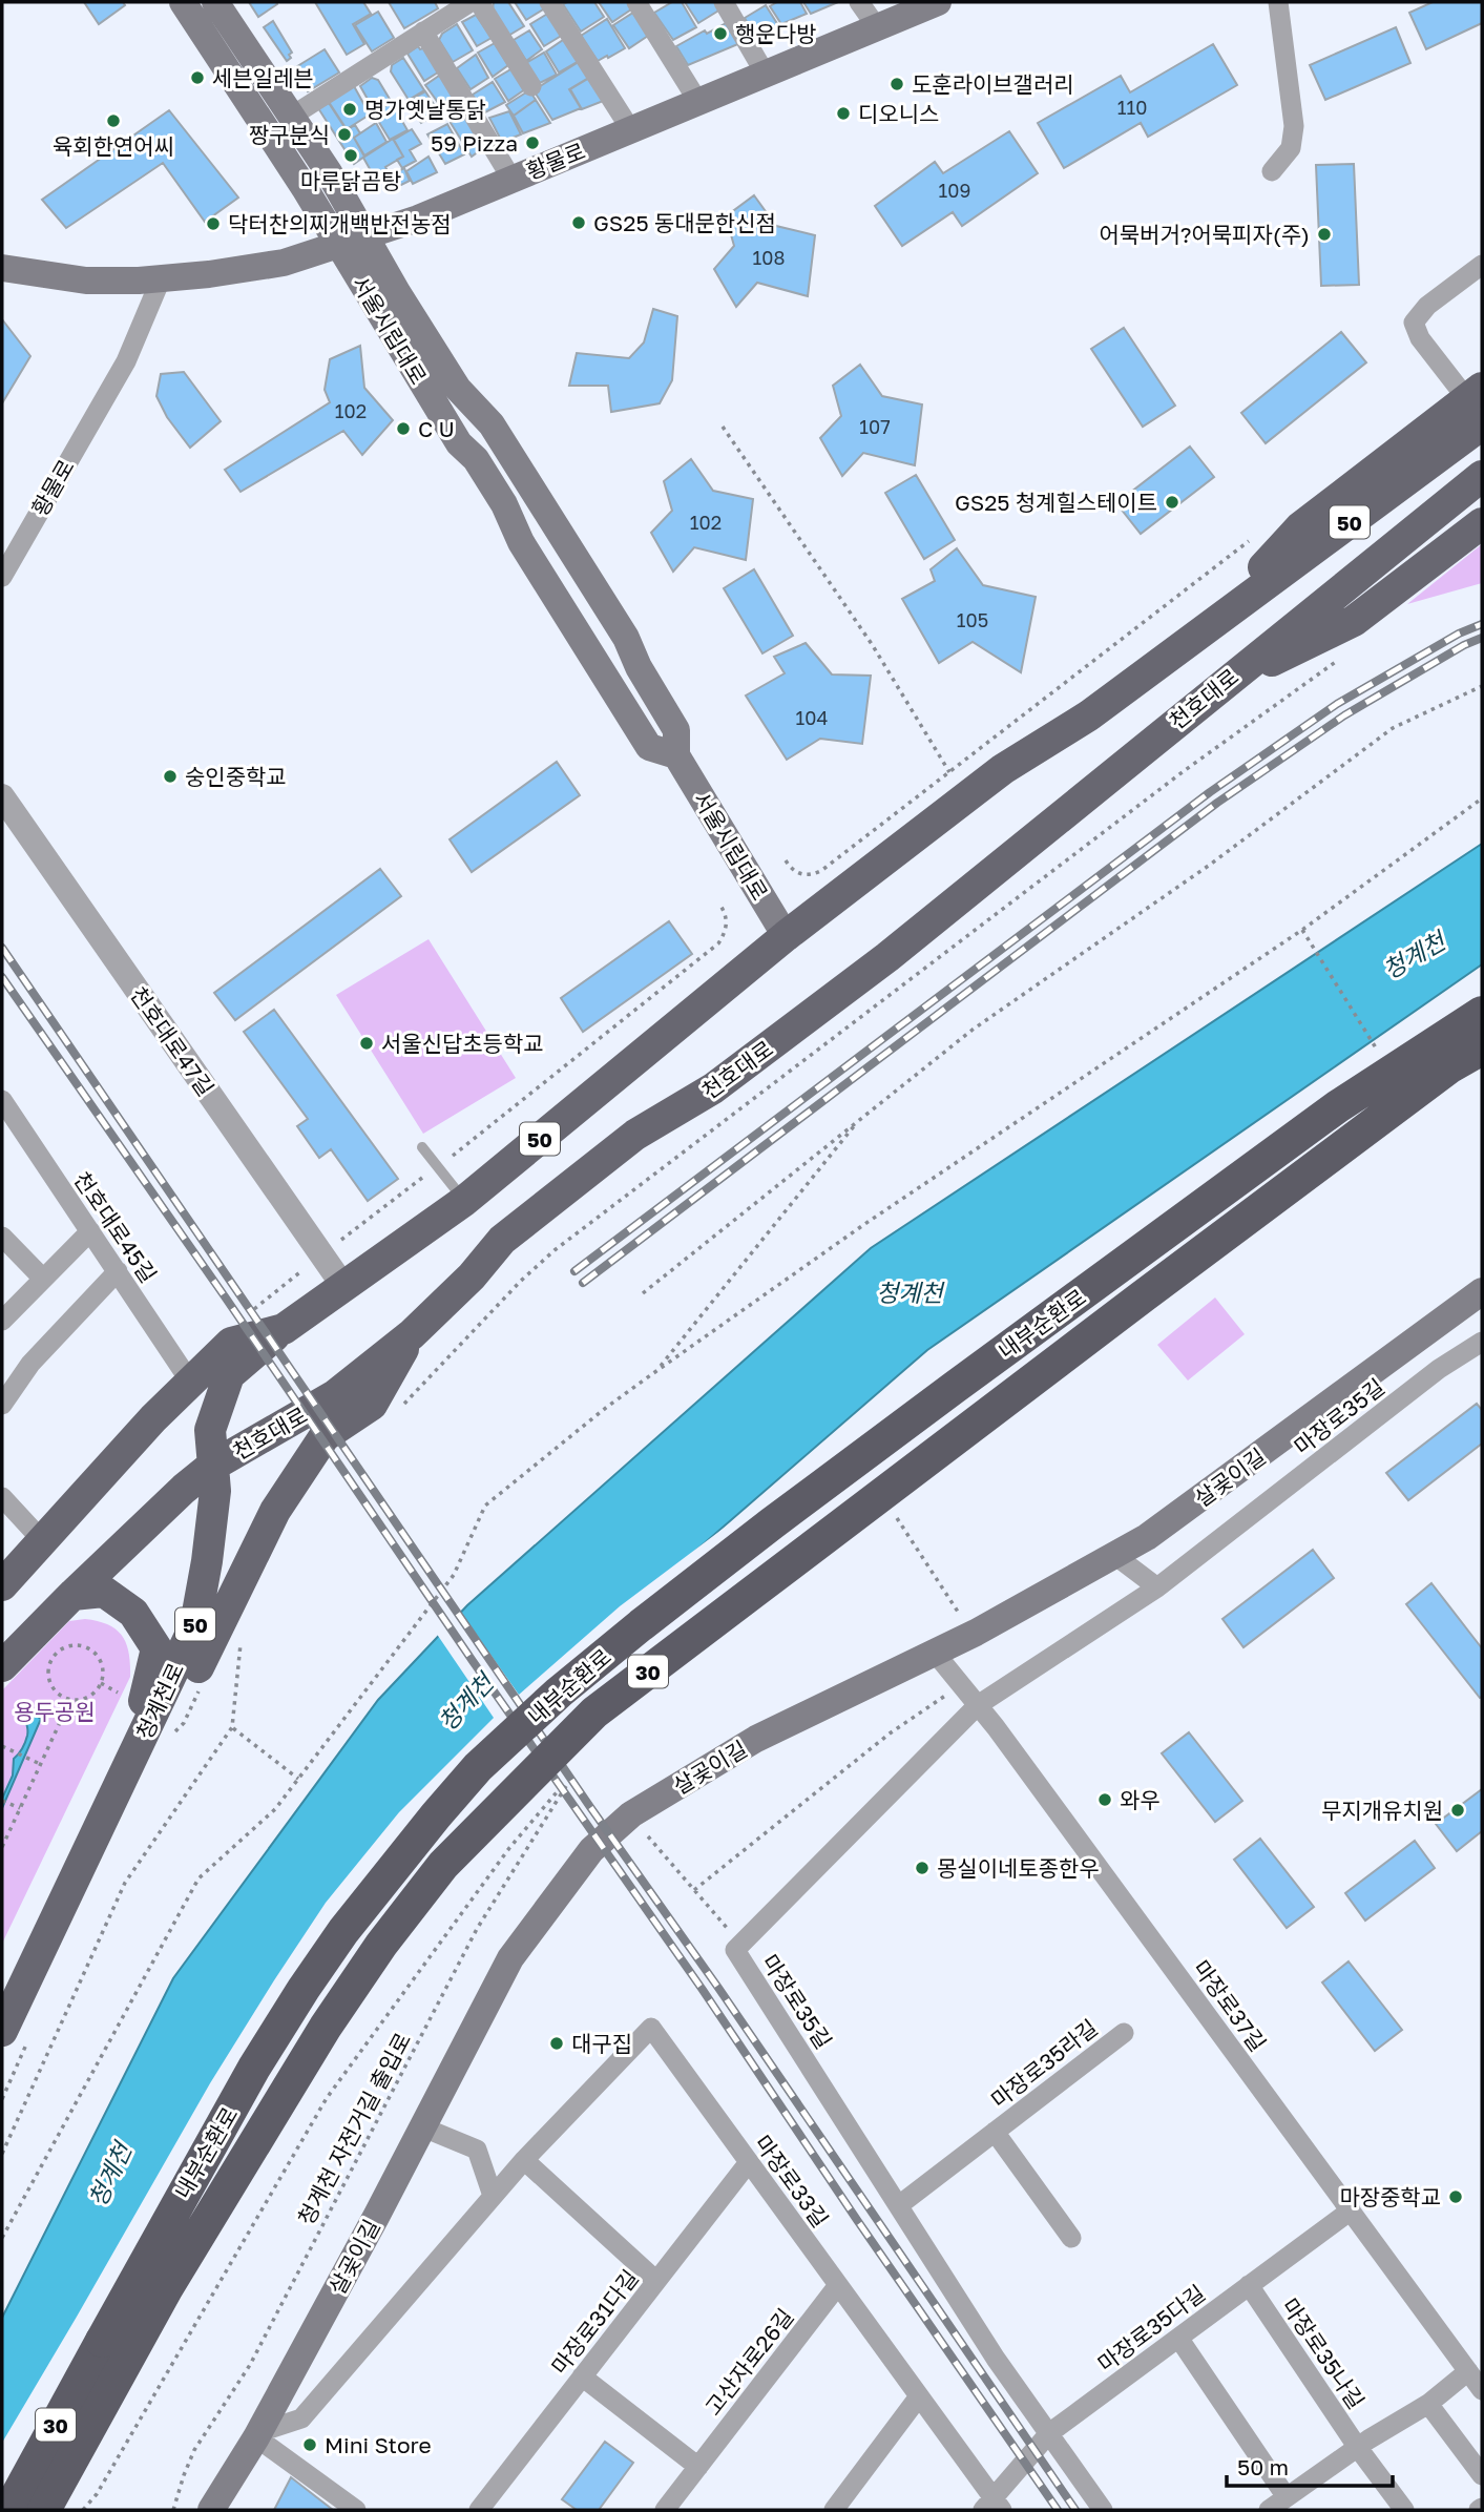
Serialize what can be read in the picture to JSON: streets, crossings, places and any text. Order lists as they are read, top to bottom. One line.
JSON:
{"streets":{"highway":["내부순환로","30"],"main road":["황물로","서울시립대로","50","천호대로","살곶이길","청계천로"],"street":["천호대로47길","천호대로45길","마장로35길","마장로37길","마장로35라길","마장로33길","마장로31다길","마장로35다길","마장로35나길","고산자로26길"],"path":["청계천 자전거길 출입로"]},"crossings":[["황물로","서울시립대로"],["서울시립대로","50"],["50","천호대로47길"],["50","청계천로"],["천호대로","청계천로"],["마장로35길","마장로37길"],["마장로35길","마장로35라길"],["마장로35길","마장로35다길"],["살곶이길","마장로37길"],["살곶이길","마장로33길"],["마장로37길","마장로35다길"],["마장로33길","마장로31다길"],["마장로33길","마장로35다길"],["마장로33길","고산자로26길"],["마장로35다길","마장로35나길"]],"water":["청계천"],"parks":["용두공원"],"places":["행운다방","세븐일레븐","도훈라이브갤러리","명가옛날통닭","디오니스","육회한연어씨","짱구분식","59 Pizza","마루닭곰탕","GS25 동대문한신점","닥터찬의찌개백반전농점","어묵버거?어묵피자(주)","C U","GS25 청계힐스테이트","숭인중학교","서울신답초등학교","와우","무지개유치원","몽실이네토종한우","대구집","마장중학교","Mini Store"],"house_numbers":["110","109","108","102","107","102","105","104"],"scale_bar":"50 m"}
